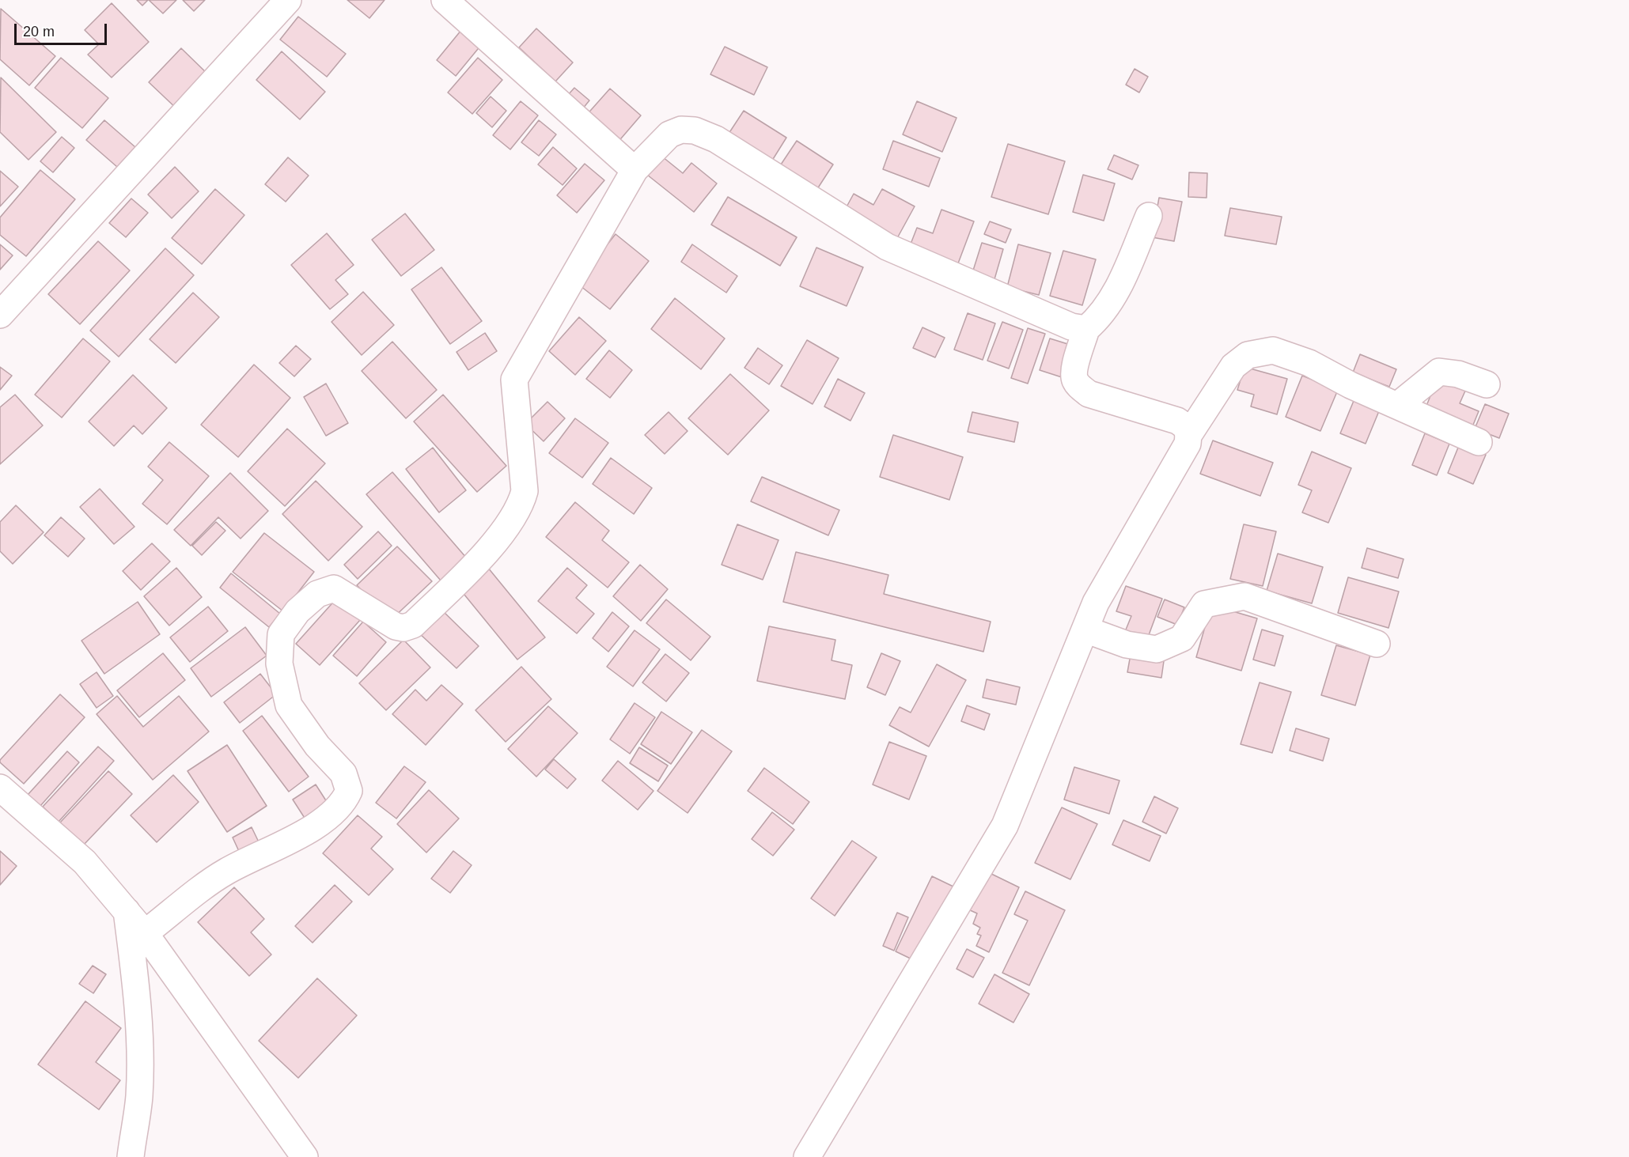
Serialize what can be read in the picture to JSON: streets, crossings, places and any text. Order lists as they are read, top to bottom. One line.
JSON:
{"scale_bar":"20 m"}
